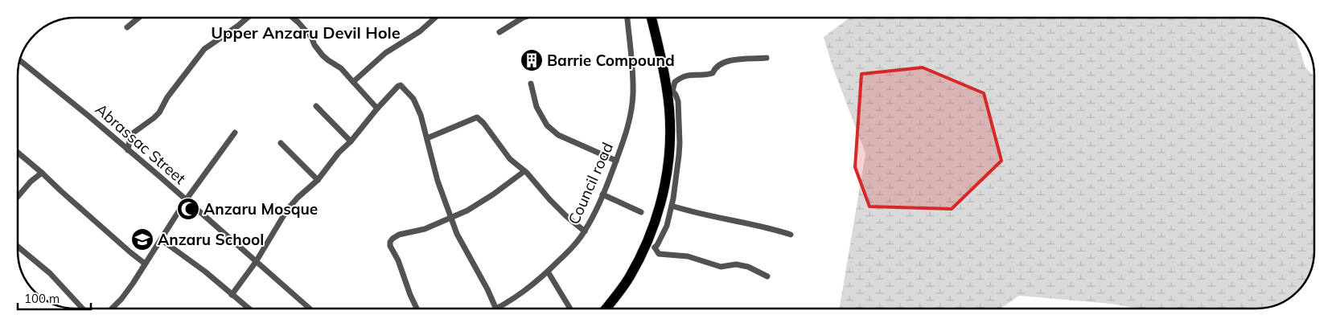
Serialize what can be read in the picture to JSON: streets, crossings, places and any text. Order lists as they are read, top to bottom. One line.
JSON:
{"streets":{"street":["Abrassac Street","Council road"]},"districts":["Upper Anzaru Devil Hole"],"places":{"building":["Barrie Compound"],"mosque":["Anzaru Mosque"],"school or university":["Anzaru School"]},"scale_bar":"100 m"}
